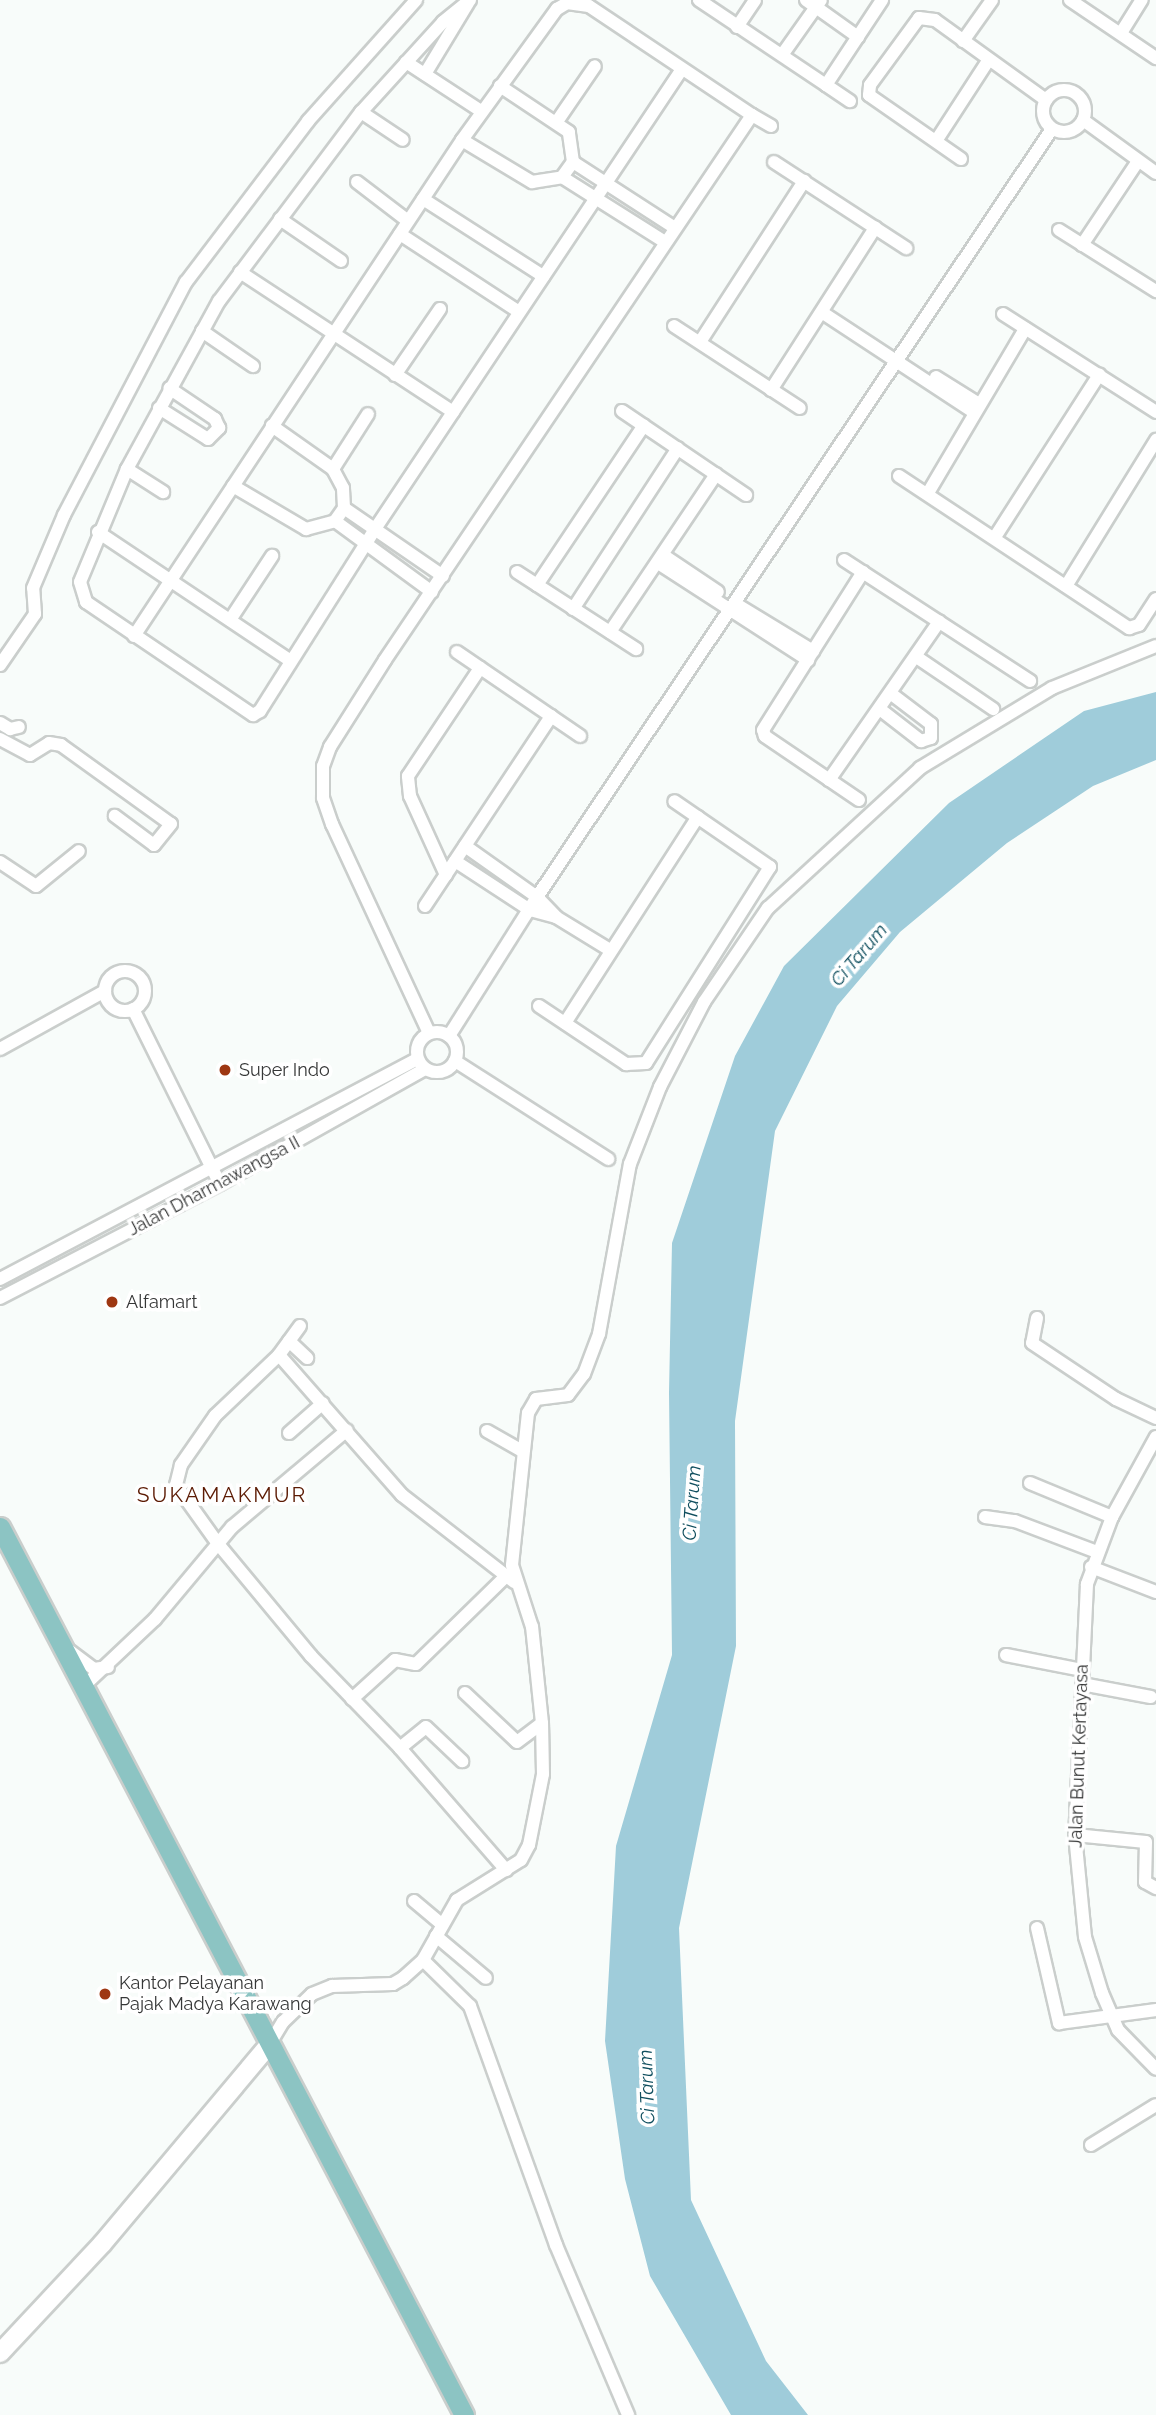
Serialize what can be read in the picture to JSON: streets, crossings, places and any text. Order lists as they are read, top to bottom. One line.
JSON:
{"streets":{"street":["Jalan Dharmawangsa II","Jalan Bunut Kertayasa"]},"districts":["SUKAMAKMUR"],"water":["Ci Tarum"],"places":["Super Indo","Alfamart","Kantor Pelayanan Pajak Madya Karawang"]}
